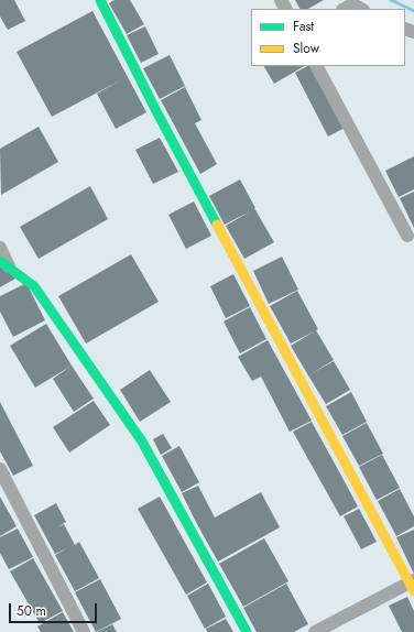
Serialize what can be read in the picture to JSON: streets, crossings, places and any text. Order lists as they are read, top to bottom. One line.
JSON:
{"legend":["Fast","Slow"],"scale_bar":"50 m"}
